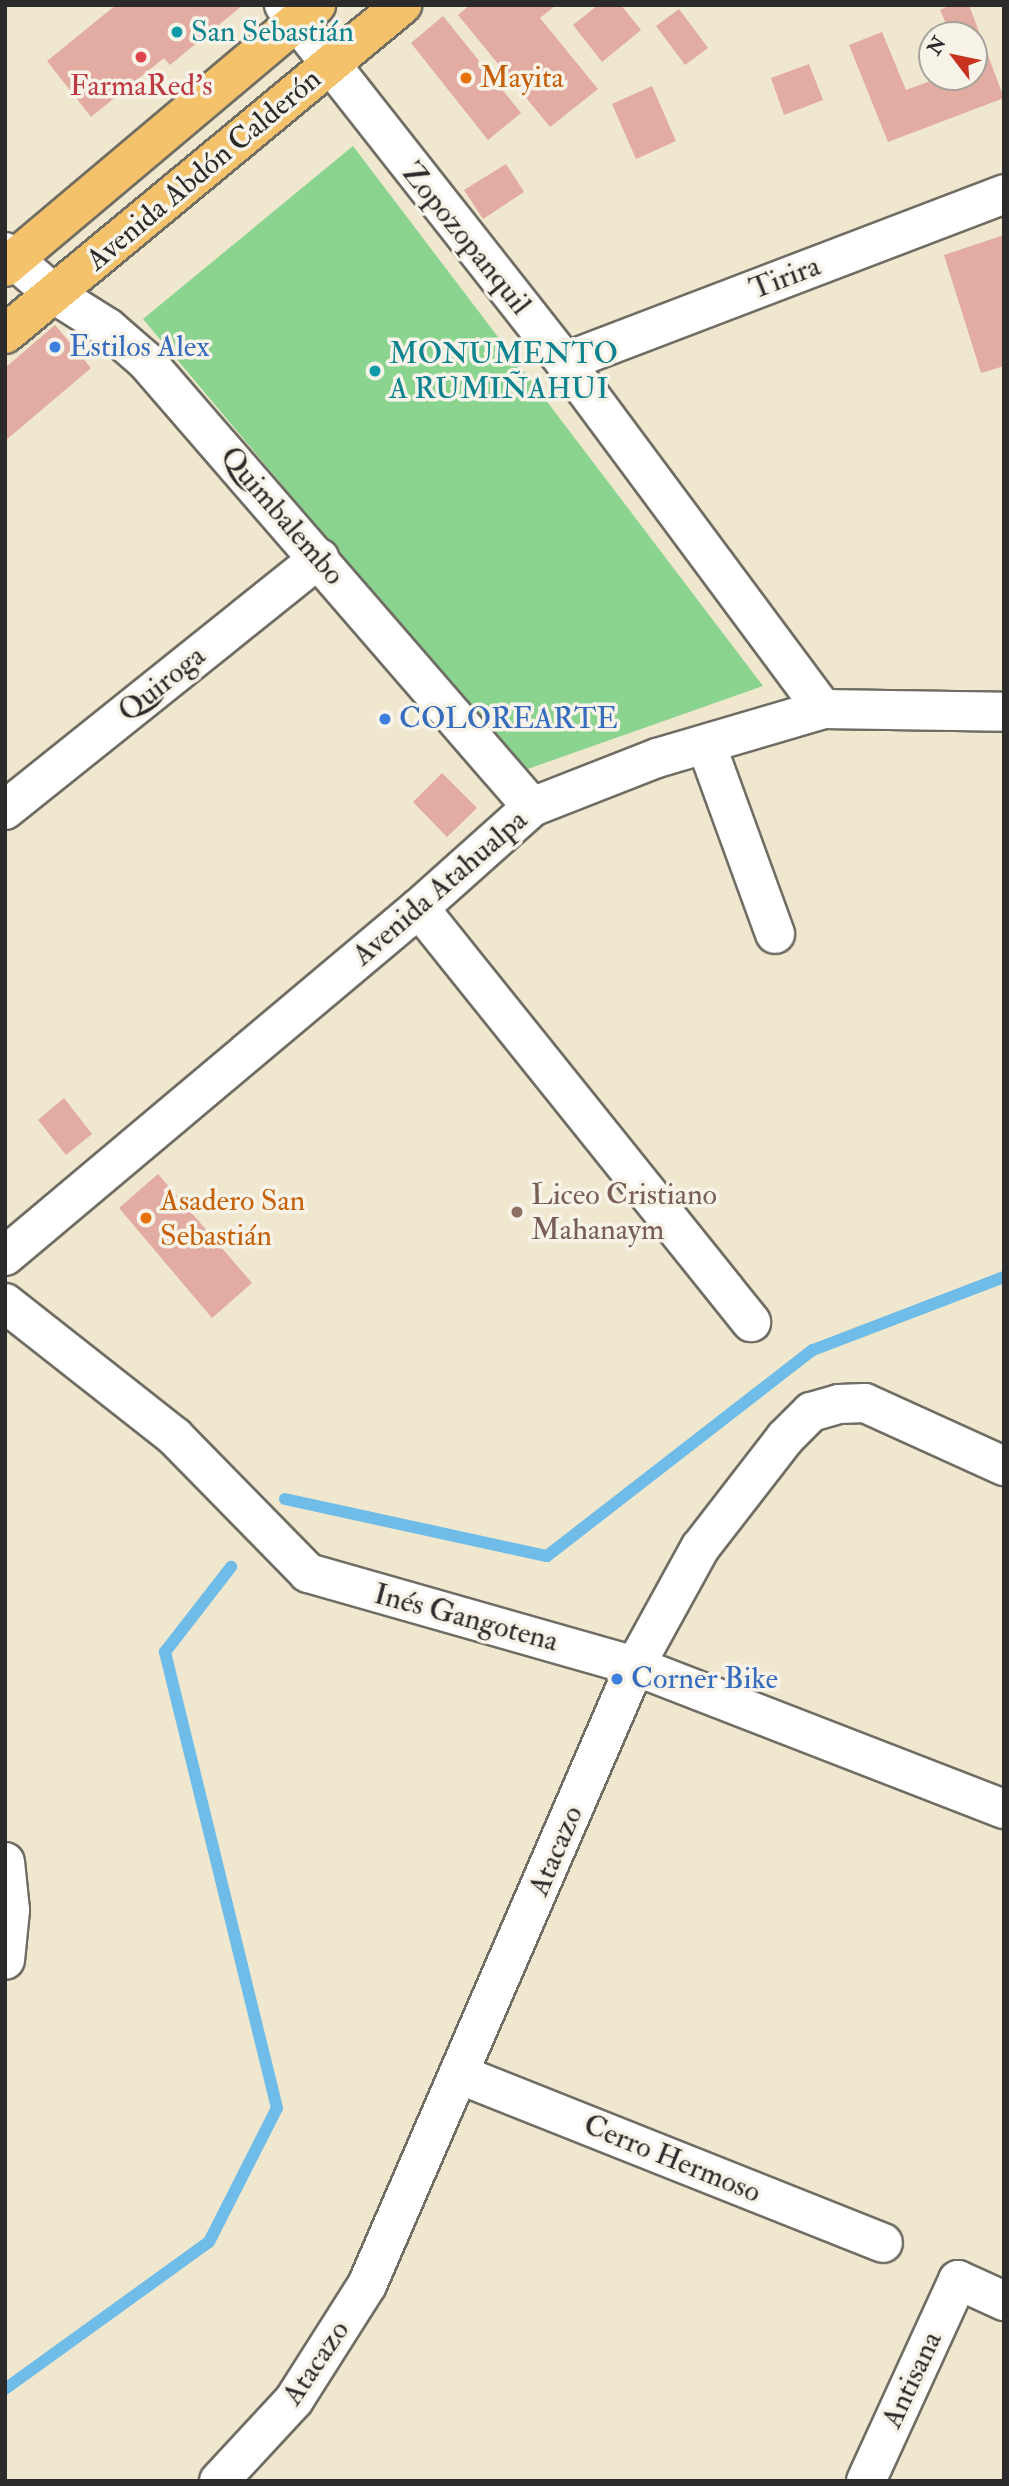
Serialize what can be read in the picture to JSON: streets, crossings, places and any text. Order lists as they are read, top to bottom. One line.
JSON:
{"streets":{"main road":["Avenida Abdón Calderón"],"street":["Zopozopanquil","Tirira","Quimbalembo","Quiroga","Avenida Atahualpa","Inés Gangotena","Atacazo","Cerro Hermoso","Antisana"]},"crossings":[["Avenida Abdón Calderón","Zopozopanquil"],["Avenida Abdón Calderón","Quimbalembo"],["Zopozopanquil","Tirira"],["Zopozopanquil","Avenida Atahualpa"],["Quimbalembo","Quiroga"],["Quimbalembo","Avenida Atahualpa"],["Inés Gangotena","Atacazo"],["Atacazo","Cerro Hermoso"]],"places":["San Sebastián","FarmaRed's","Mayita","Estilos Alex","MONUMENTO A RUMIÑAHUI","COLOREARTE","Liceo Cristiano Mahanaym","Asadero San Sebastián","Corner Bike"],"north":"top left"}
